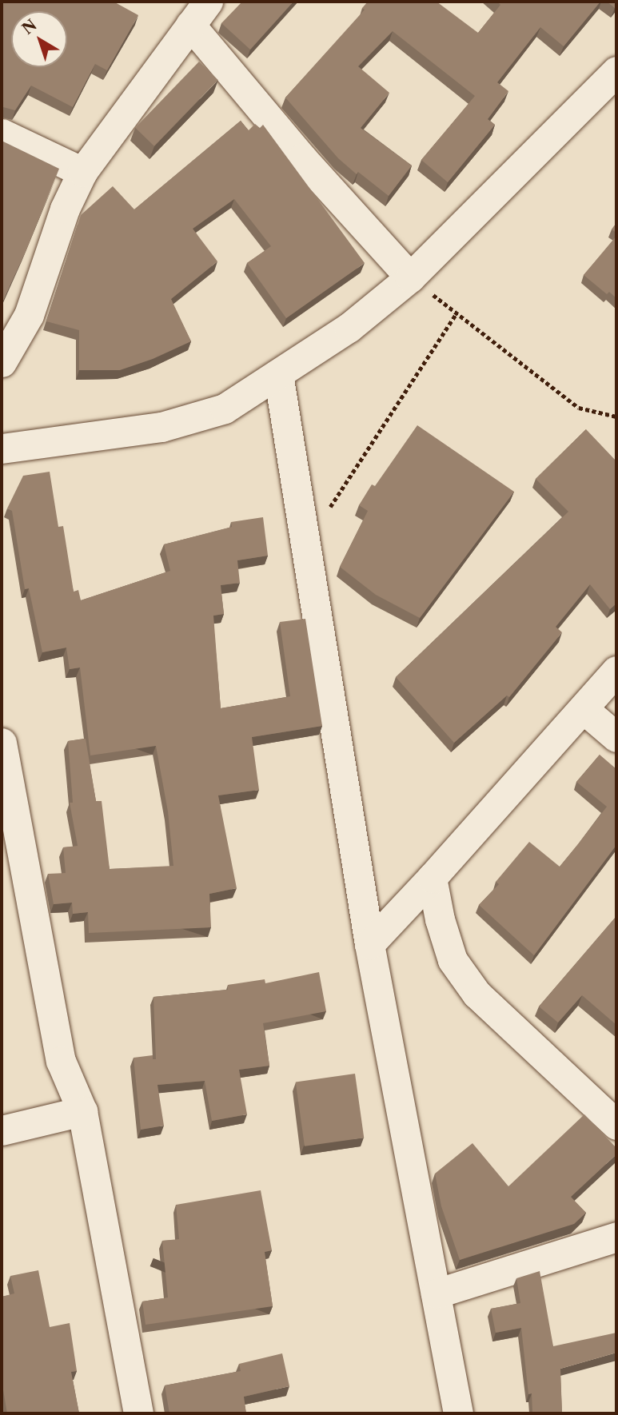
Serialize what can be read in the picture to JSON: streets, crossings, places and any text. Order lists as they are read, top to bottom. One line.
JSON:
{"north":"top left"}
